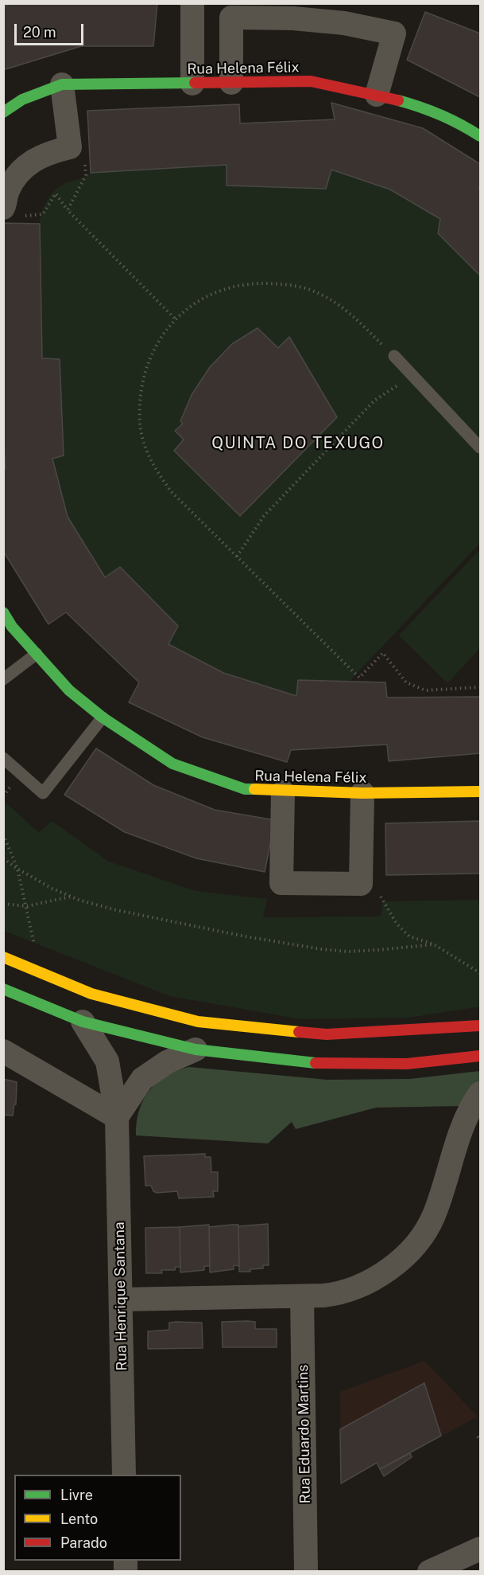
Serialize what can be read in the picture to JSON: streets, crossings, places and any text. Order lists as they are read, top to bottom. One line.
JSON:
{"streets":{"street":["Rua Helena Félix","Rua Henrique Santana","Rua Eduardo Martins"]},"districts":["QUINTA DO TEXUGO"],"legend":["Livre","Lento","Parado"],"scale_bar":"20 m"}
